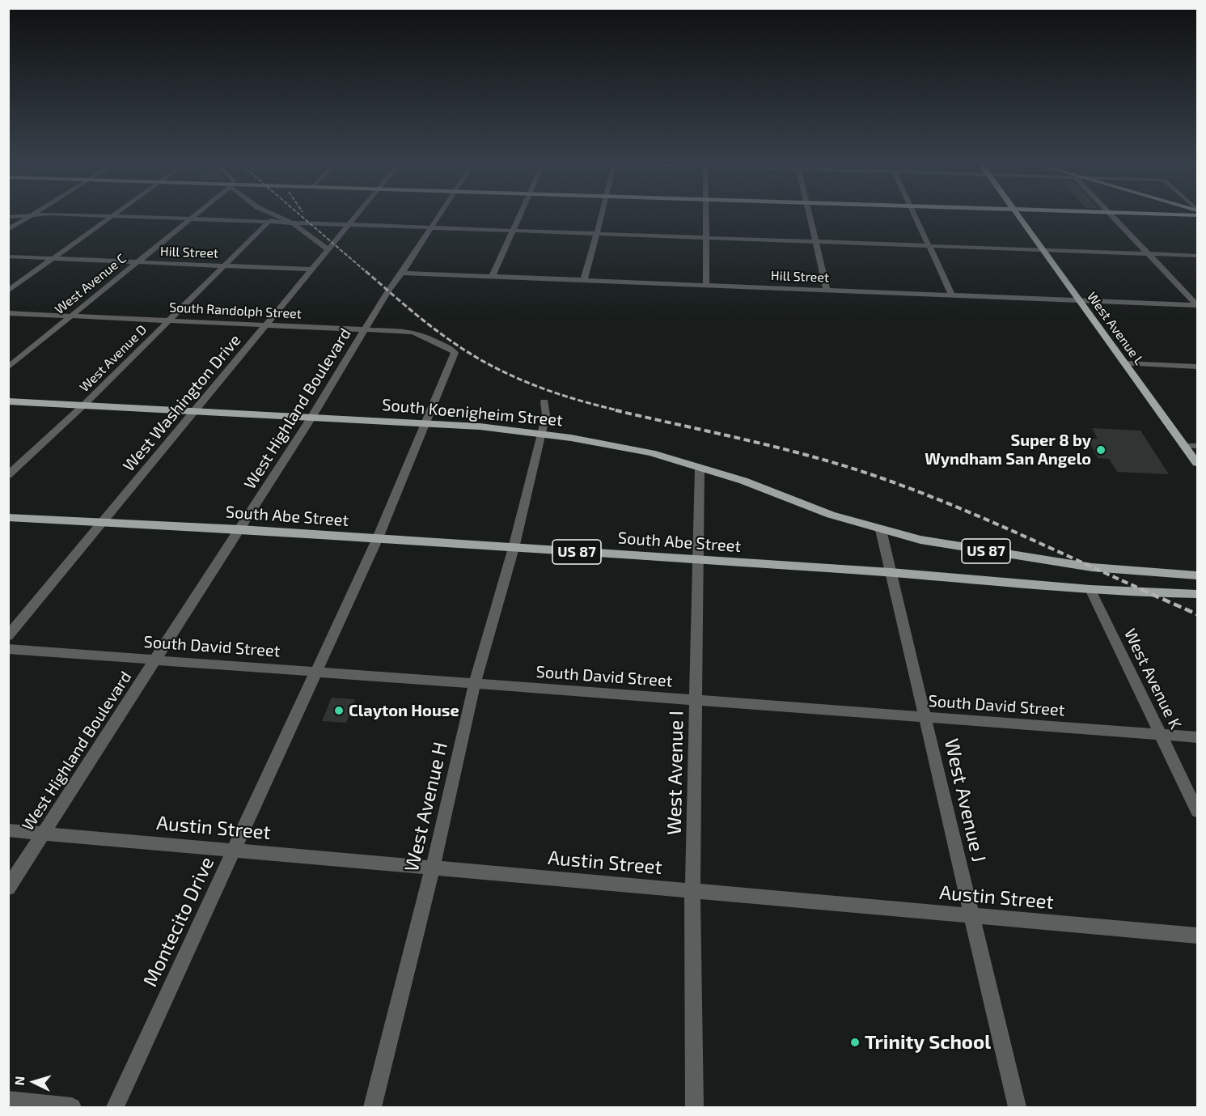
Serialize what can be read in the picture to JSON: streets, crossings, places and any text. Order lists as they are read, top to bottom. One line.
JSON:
{"streets":{"main road":["West Avenue L","South Koenigheim Street","South Abe Street","US 87"],"street":["Hill Street","West Avenue C","South Randolph Street","West Avenue D","West Washington Drive","West Highland Boulevard","South David Street","West Avenue K","West Avenue I","West Avenue J","West Avenue H","Austin Street","Montecito Drive"]},"crossings":[["Hill Street","West Avenue C"],["Hill Street","West Avenue L"],["Hill Street","West Avenue D"],["Hill Street","West Washington Drive"],["Hill Street","West Highland Boulevard"],["West Avenue C","South Randolph Street"],["South Randolph Street","West Avenue D"],["South Randolph Street","West Washington Drive"],["South Randolph Street","West Highland Boulevard"],["South Randolph Street","Montecito Drive"],["West Avenue D","South Koenigheim Street"],["West Washington Drive","South Koenigheim Street"],["West Washington Drive","South Abe Street"],["West Highland Boulevard","South Koenigheim Street"],["West Highland Boulevard","South Abe Street"],["West Highland Boulevard","South David Street"],["West Highland Boulevard","Austin Street"],["South Koenigheim Street","West Avenue I"],["South Koenigheim Street","West Avenue J"],["South Koenigheim Street","West Avenue H"],["South Koenigheim Street","Montecito Drive"],["South Abe Street","West Avenue K"],["South Abe Street","West Avenue I"],["South Abe Street","West Avenue J"],["South Abe Street","West Avenue H"],["South Abe Street","Montecito Drive"],["South David Street","West Avenue K"],["South David Street","West Avenue I"],["South David Street","West Avenue J"],["South David Street","West Avenue H"],["South David Street","Montecito Drive"],["West Avenue I","Austin Street"],["West Avenue J","Austin Street"],["West Avenue H","Austin Street"],["Austin Street","Montecito Drive"]],"places":["Super 8 by Wyndham San Angelo","Clayton House","Trinity School"],"north":"left"}
